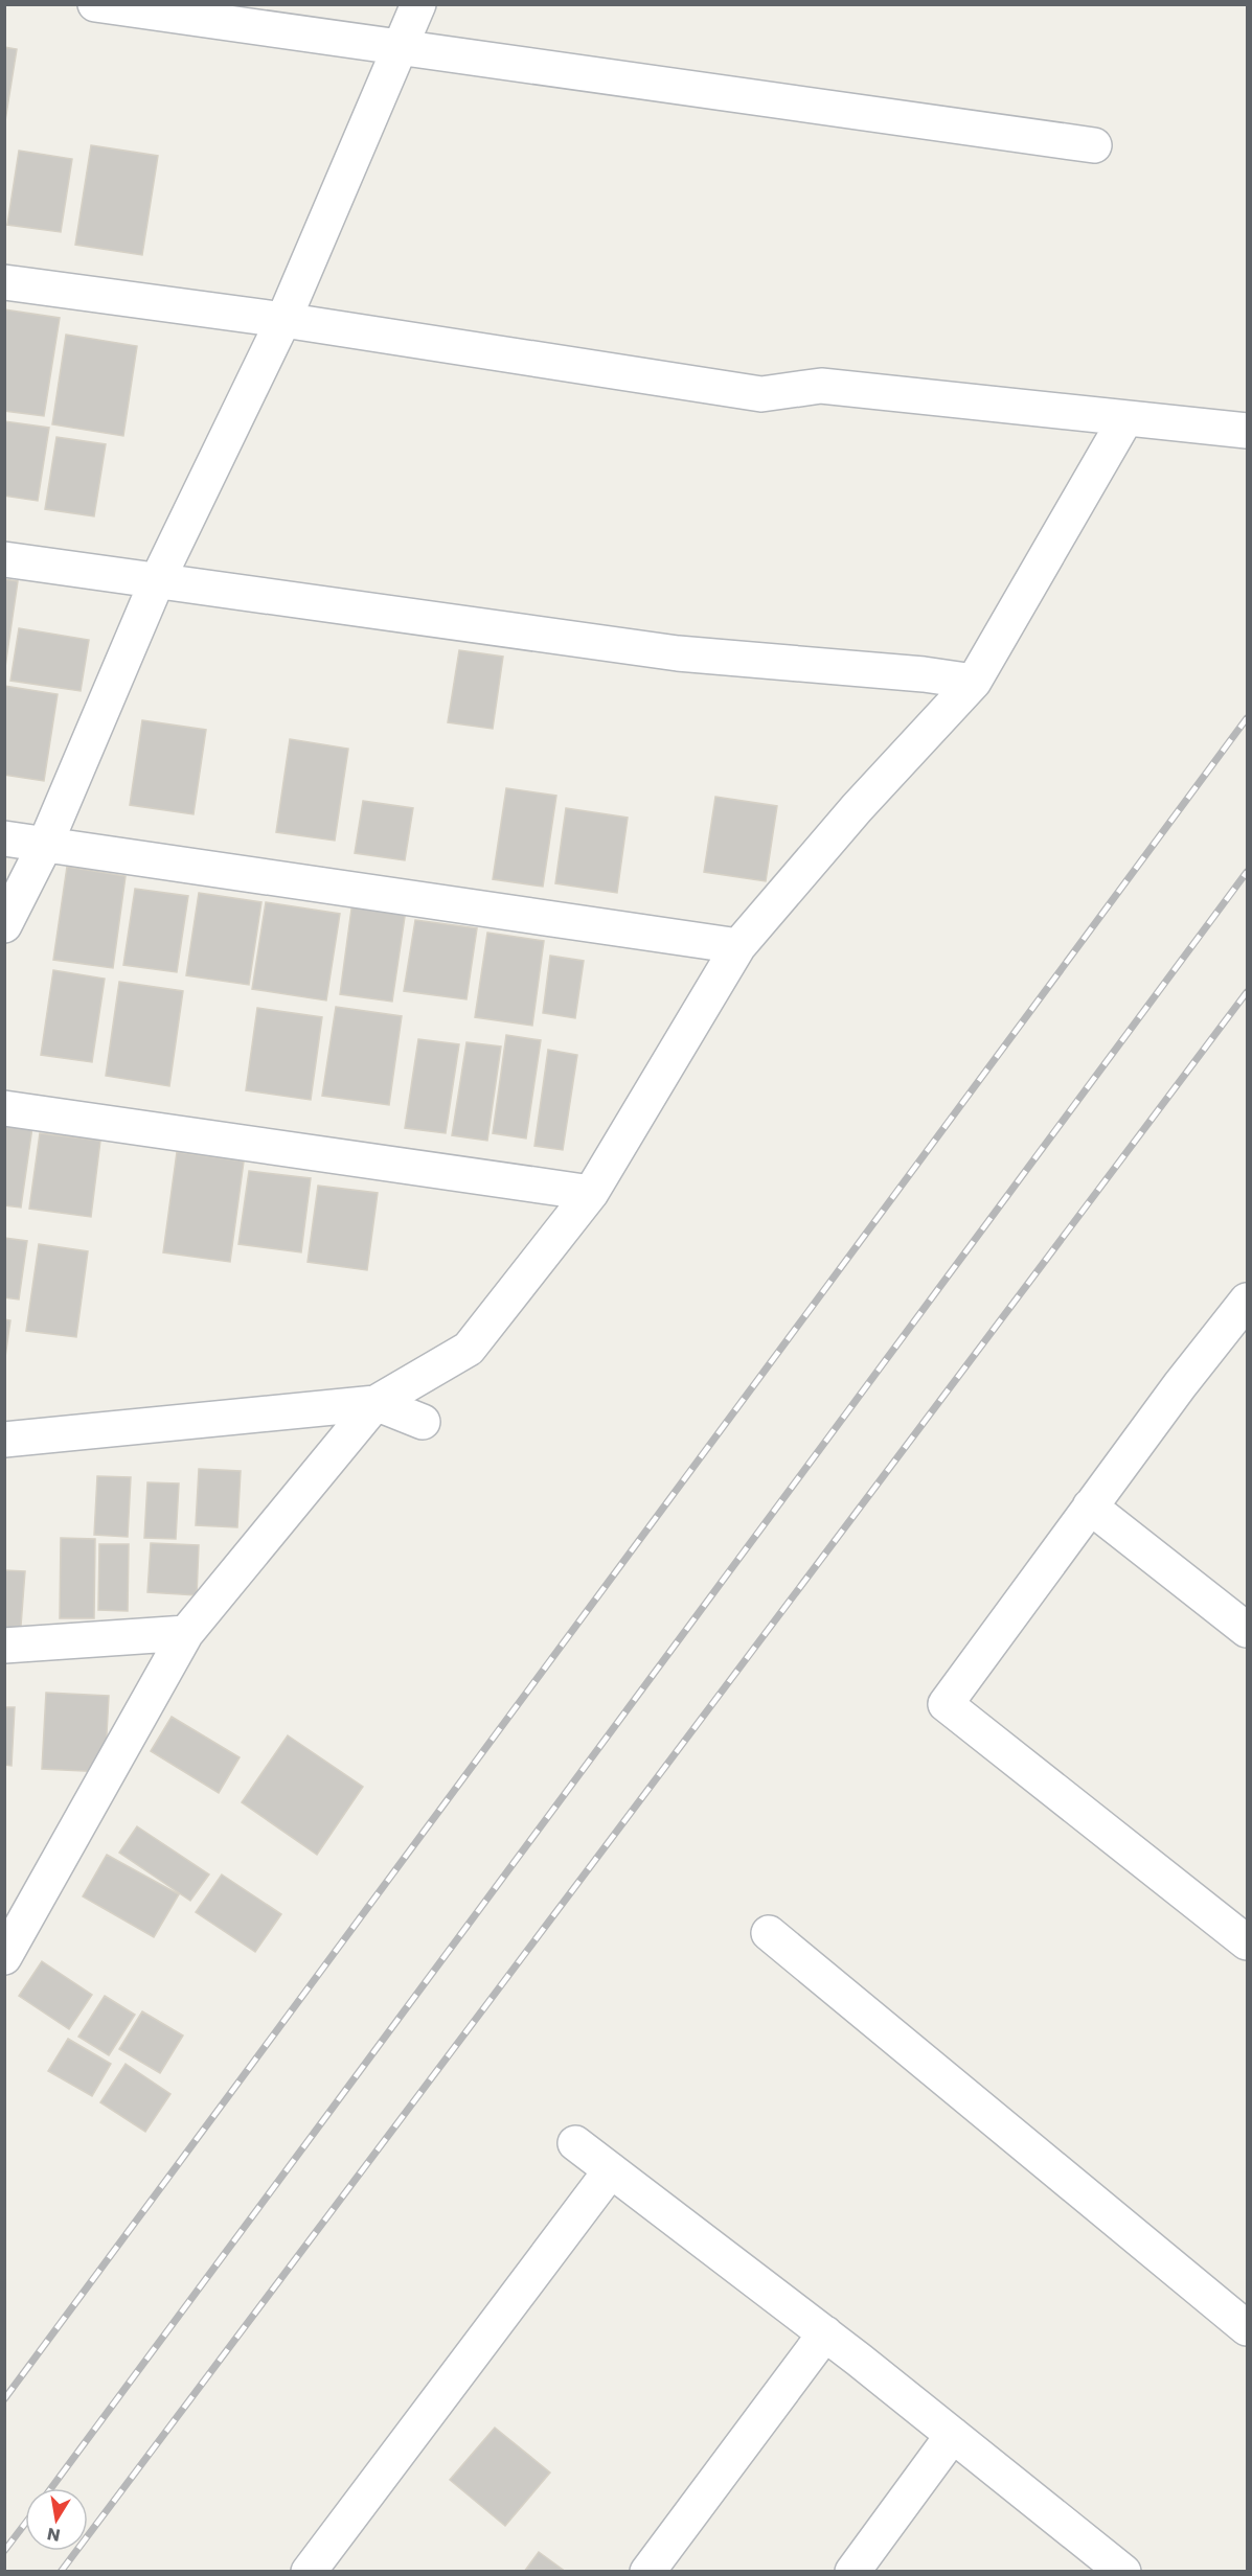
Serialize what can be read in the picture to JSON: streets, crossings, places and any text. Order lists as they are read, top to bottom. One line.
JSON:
{"north":"bottom"}
